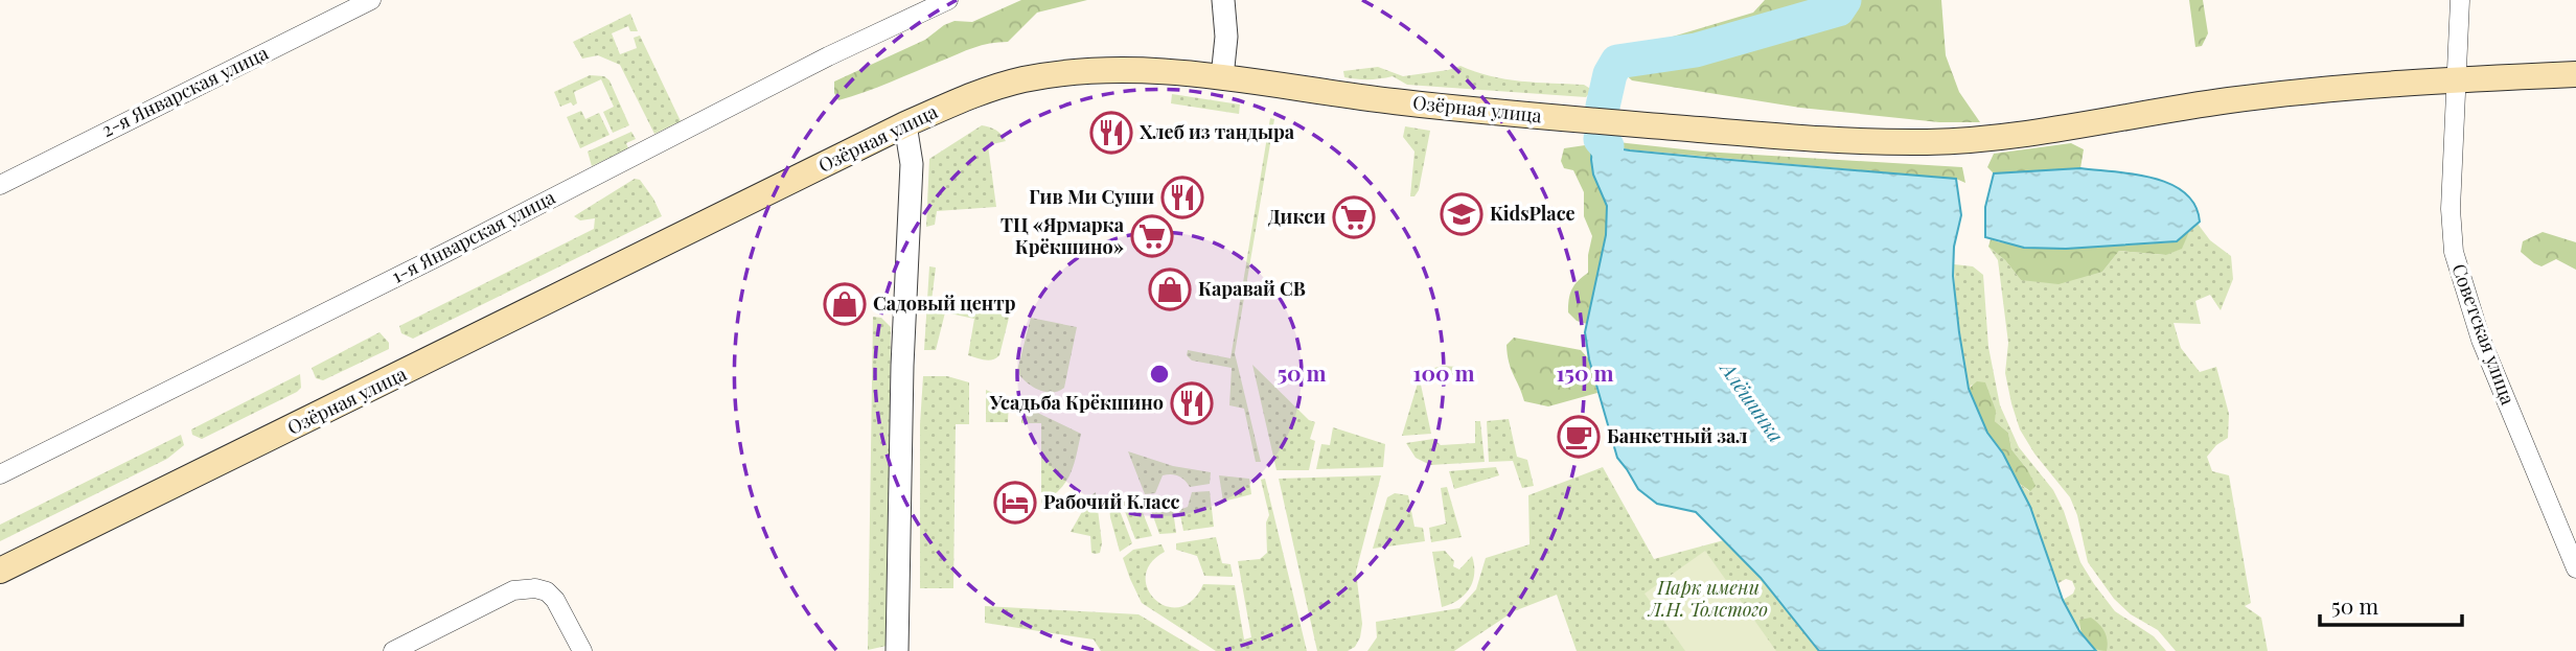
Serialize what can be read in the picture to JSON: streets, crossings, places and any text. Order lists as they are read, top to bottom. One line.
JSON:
{"streets":{"main road":["Озёрная улица"],"street":["2-я Январская улица","1-я Январская улица","Советская улица"]},"crossings":[["Озёрная улица","Советская улица"]],"water":["Алёшинка"],"parks":["Парк имени Л.Н. Толстого"],"places":{"restaurant":["Хлеб из тандыра","Гив Ми Суши","Усадьба Крёкшино"],"school or university":["KidsPlace"],"supermarket":["Дикси","ТЦ «Ярмарка Крёкшино»"],"shop":["Каравай СВ","Садовый центр"],"cafe":["Банкетный зал"],"hotel":["Рабочий Класс"]},"scale_bar":"50 m","rings":["50 m","100 m","150 m"]}
